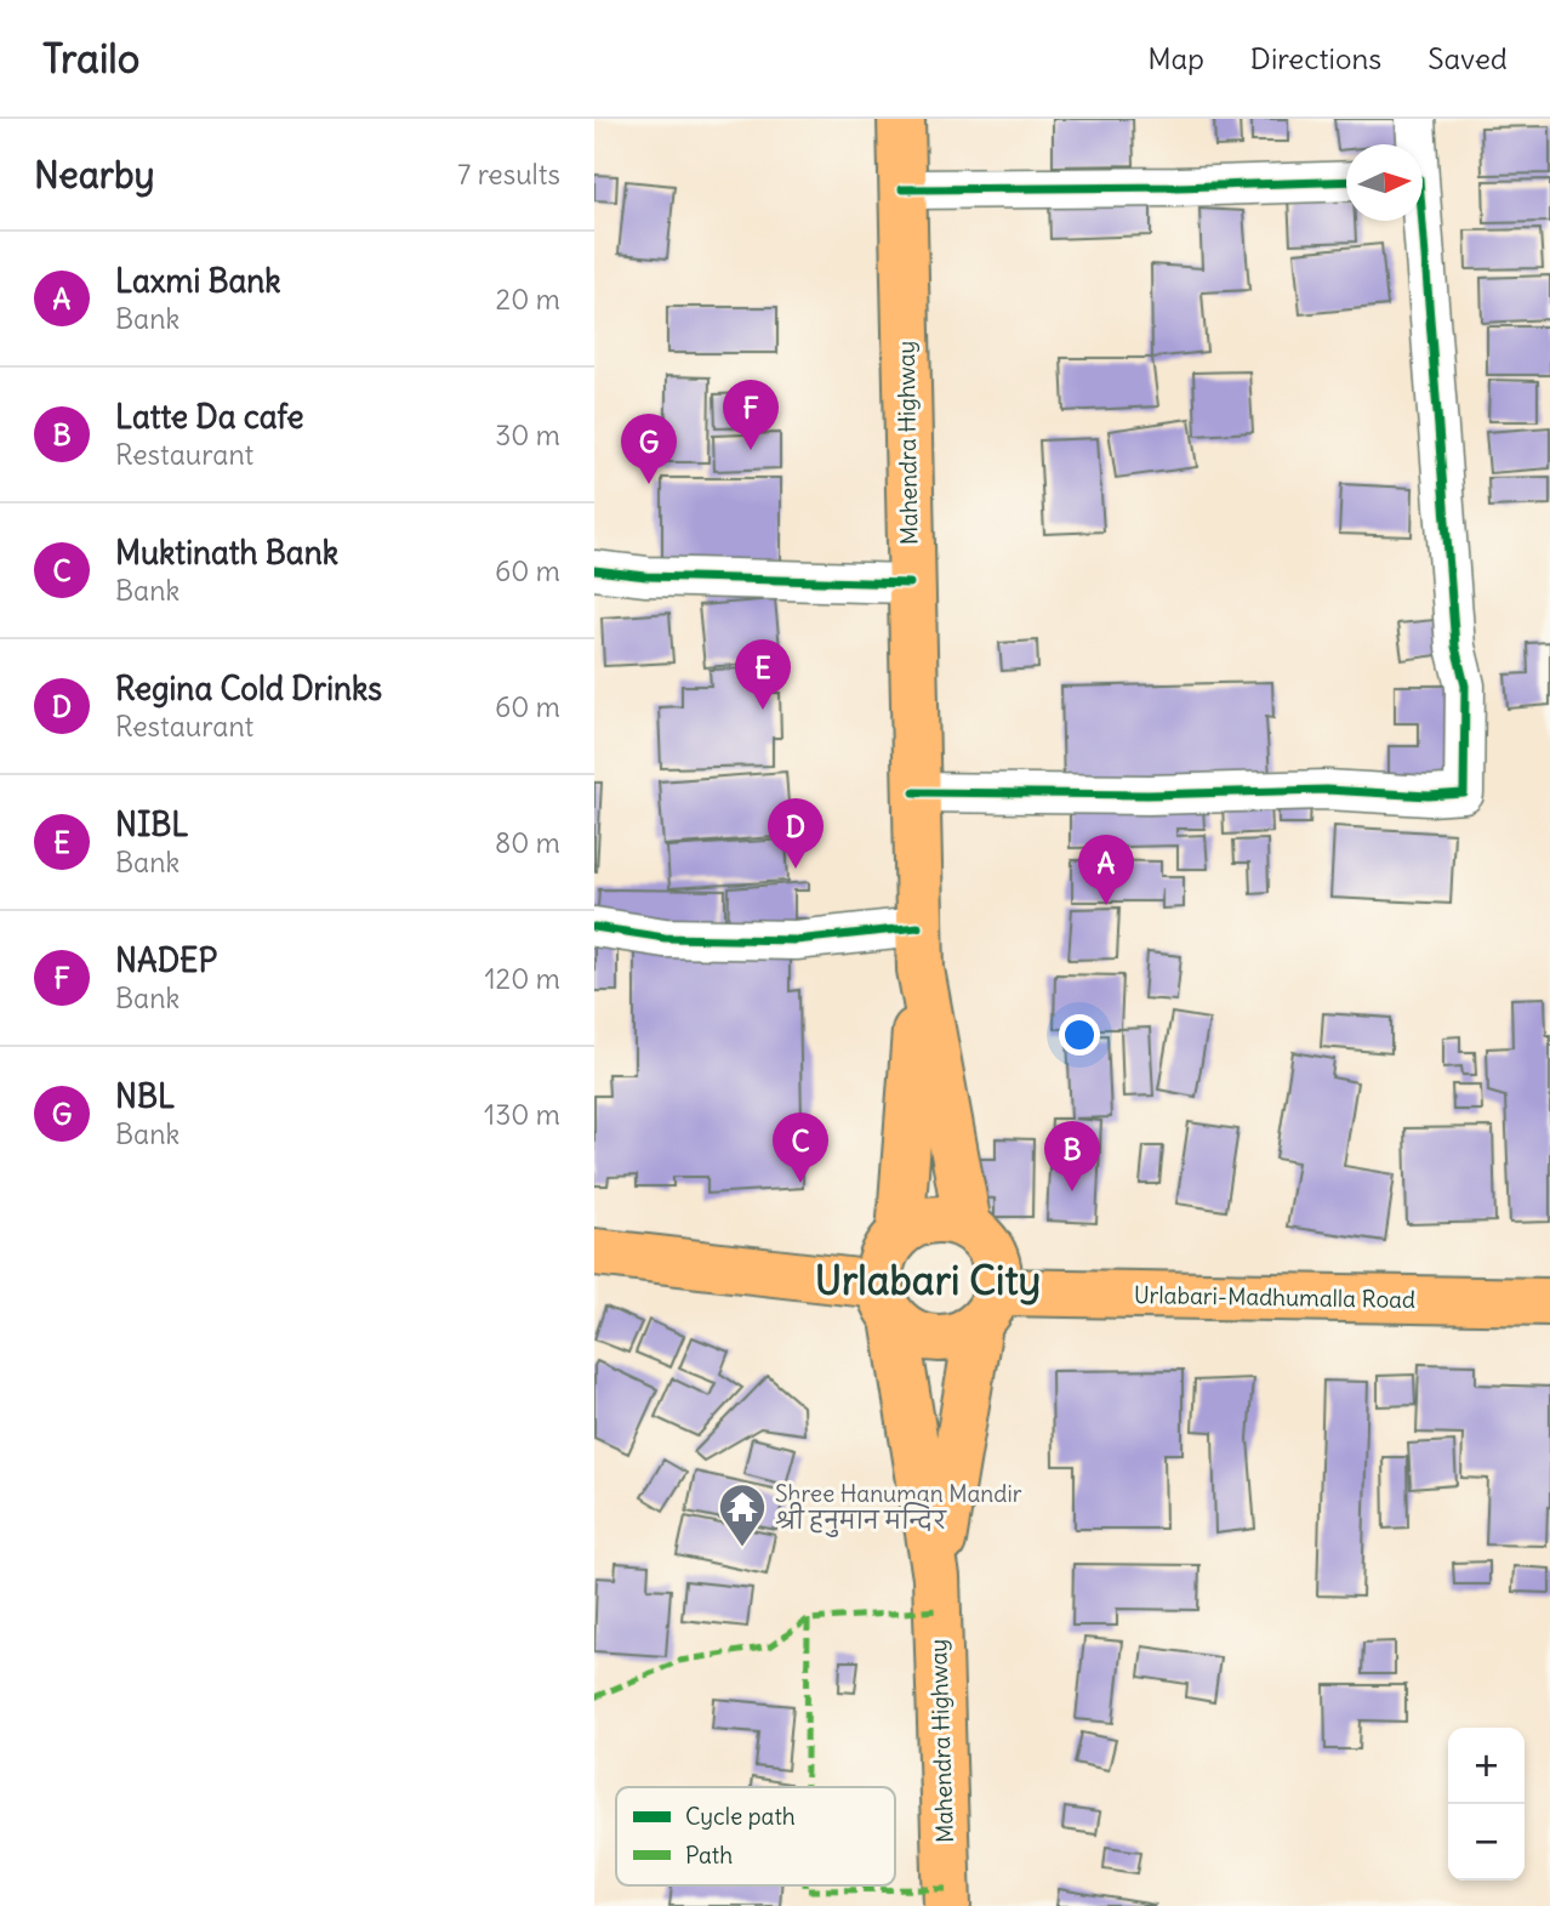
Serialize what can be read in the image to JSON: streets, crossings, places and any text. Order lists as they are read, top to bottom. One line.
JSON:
{"streets":{"main road":["Mahendra Highway","Urlabari-Madhumalla Road"]},"crossings":[["Mahendra Highway","Urlabari-Madhumalla Road"]],"districts":["Urlabari City"],"places":{"temple":["Shree Hanuman Mandir श्री हनुमान मन्दिर"]},"legend":["Cycle path","Path"],"north":"right","page":{"header":"Trailo","nav":["Map","Directions","Saved"],"heading":["Nearby","7 results"],"list":[{"mark":"A","name":"Laxmi Bank","note":"Bank","value":"20 m"},{"mark":"B","name":"Latte Da cafe","note":"Restaurant","value":"30 m"},{"mark":"C","name":"Muktinath Bank","note":"Bank","value":"60 m"},{"mark":"D","name":"Regina Cold Drinks","note":"Restaurant","value":"60 m"},{"mark":"E","name":"NIBL","note":"Bank","value":"80 m"},{"mark":"F","name":"NADEP","note":"Bank","value":"120 m"},{"mark":"G","name":"NBL","note":"Bank","value":"130 m"}],"pins":["F","G","E","D","A","C","B"],"map_buttons":["+","−"]}}
